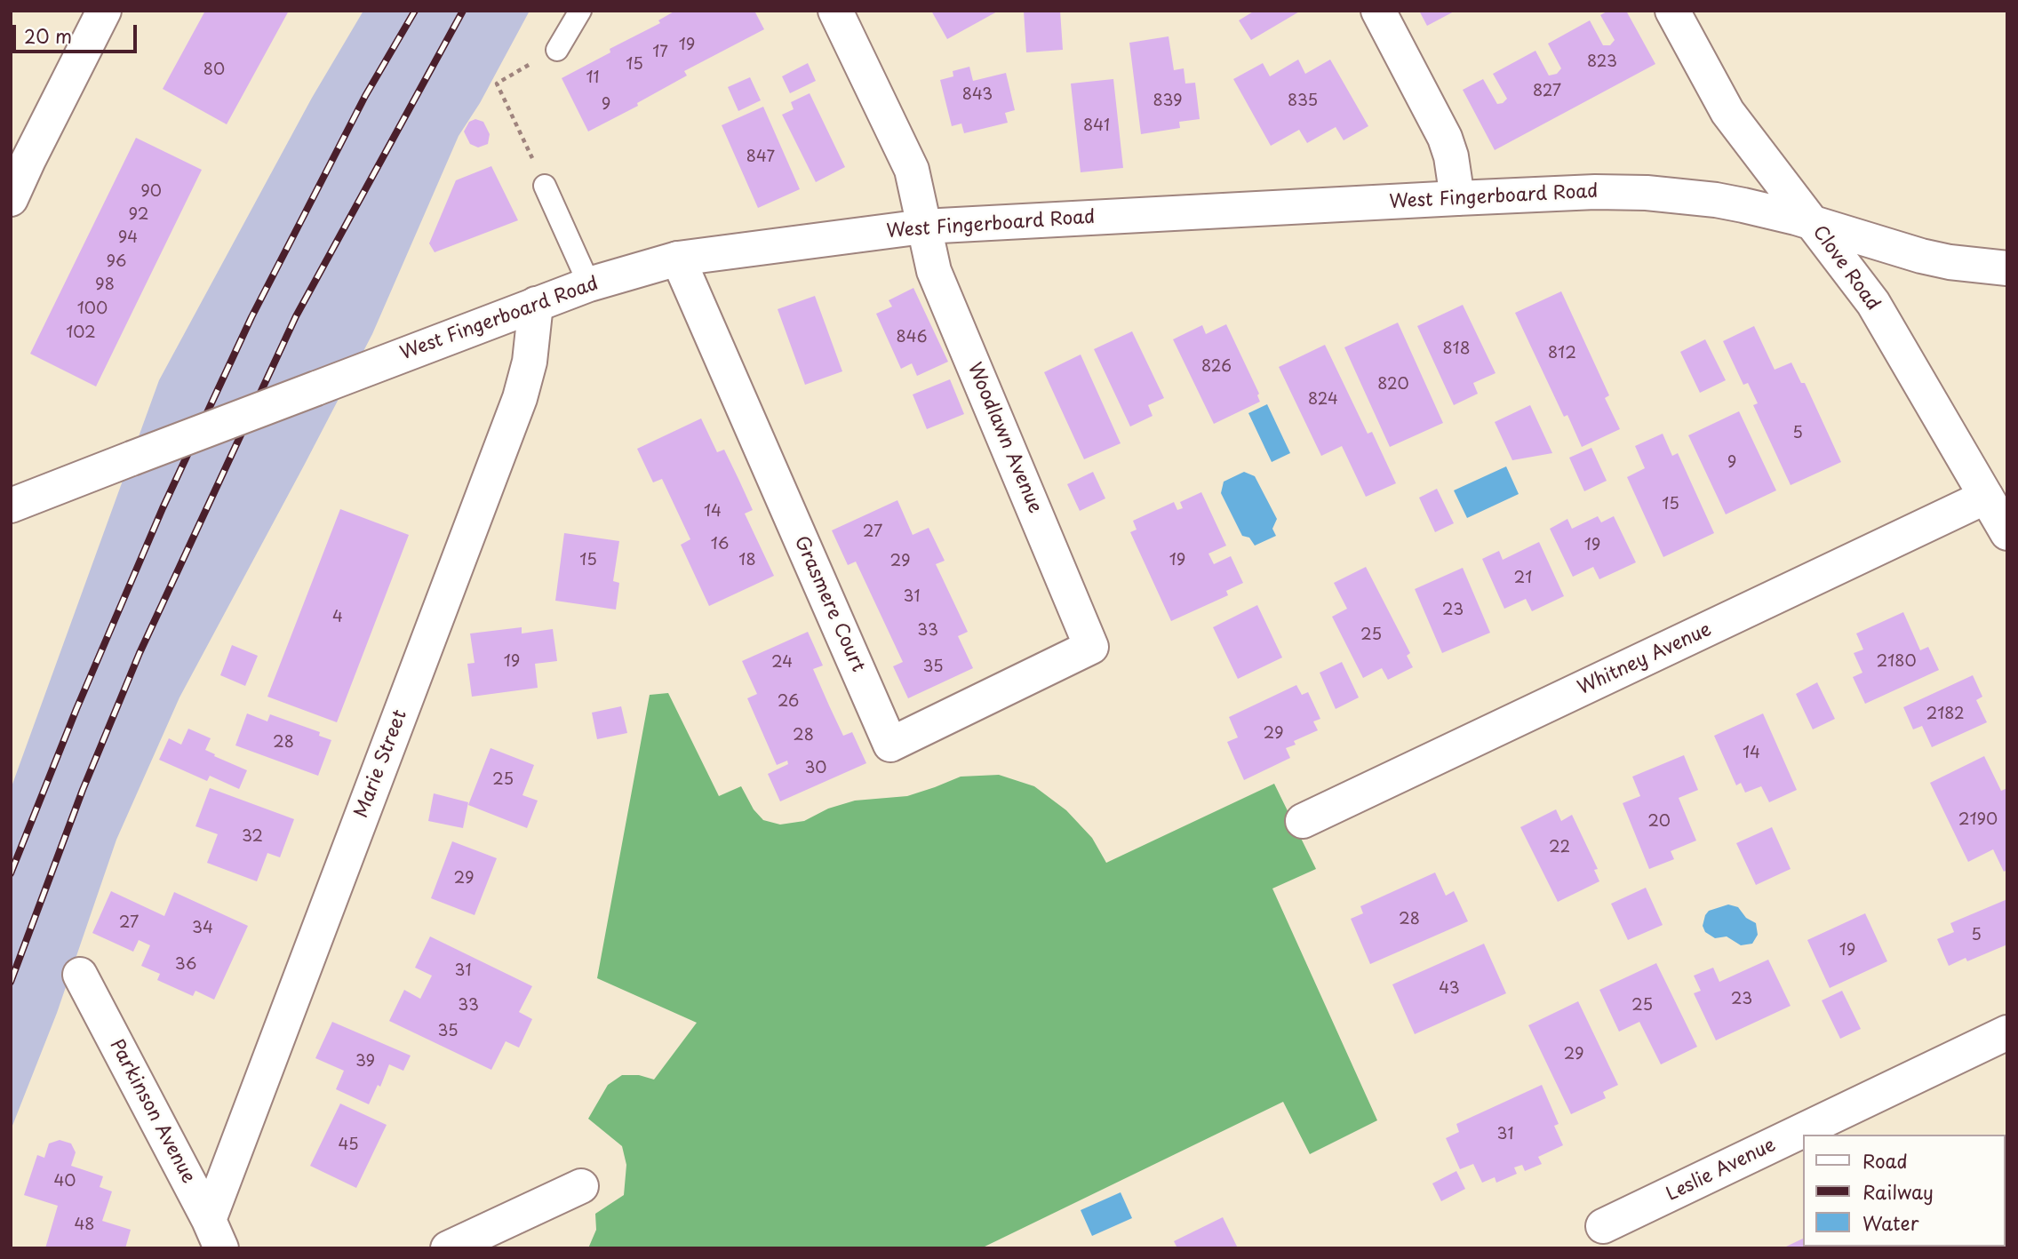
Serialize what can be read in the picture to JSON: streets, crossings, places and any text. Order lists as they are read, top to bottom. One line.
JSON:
{"streets":{"street":["West Fingerboard Road","Clove Road","Woodlawn Avenue","Grasmere Court","Whitney Avenue","Marie Street","Parkinson Avenue","Leslie Avenue"]},"crossings":[["West Fingerboard Road","Clove Road"],["West Fingerboard Road","Woodlawn Avenue"],["West Fingerboard Road","Grasmere Court"],["West Fingerboard Road","Marie Street"],["Clove Road","Whitney Avenue"],["Woodlawn Avenue","Grasmere Court"],["Marie Street","Parkinson Avenue"]],"house_numbers":["19","17","823","15","80","11","827","843","839","835","9","841","847","90","92","94","96","98","100","102","846","818","812","826","820","824","5","9","15","14","27","16","19","15","18","19","29","21","31","23","4","33","25","19","2180","24","35","26","2182","29","28","28","14","30","25","2190","20","32","22","29","28","27","34","5","19","36","31","43","23","33","25","35","29","39","31","45","40","48"],"legend":["Road","Railway","Water"],"scale_bar":"20 m"}
